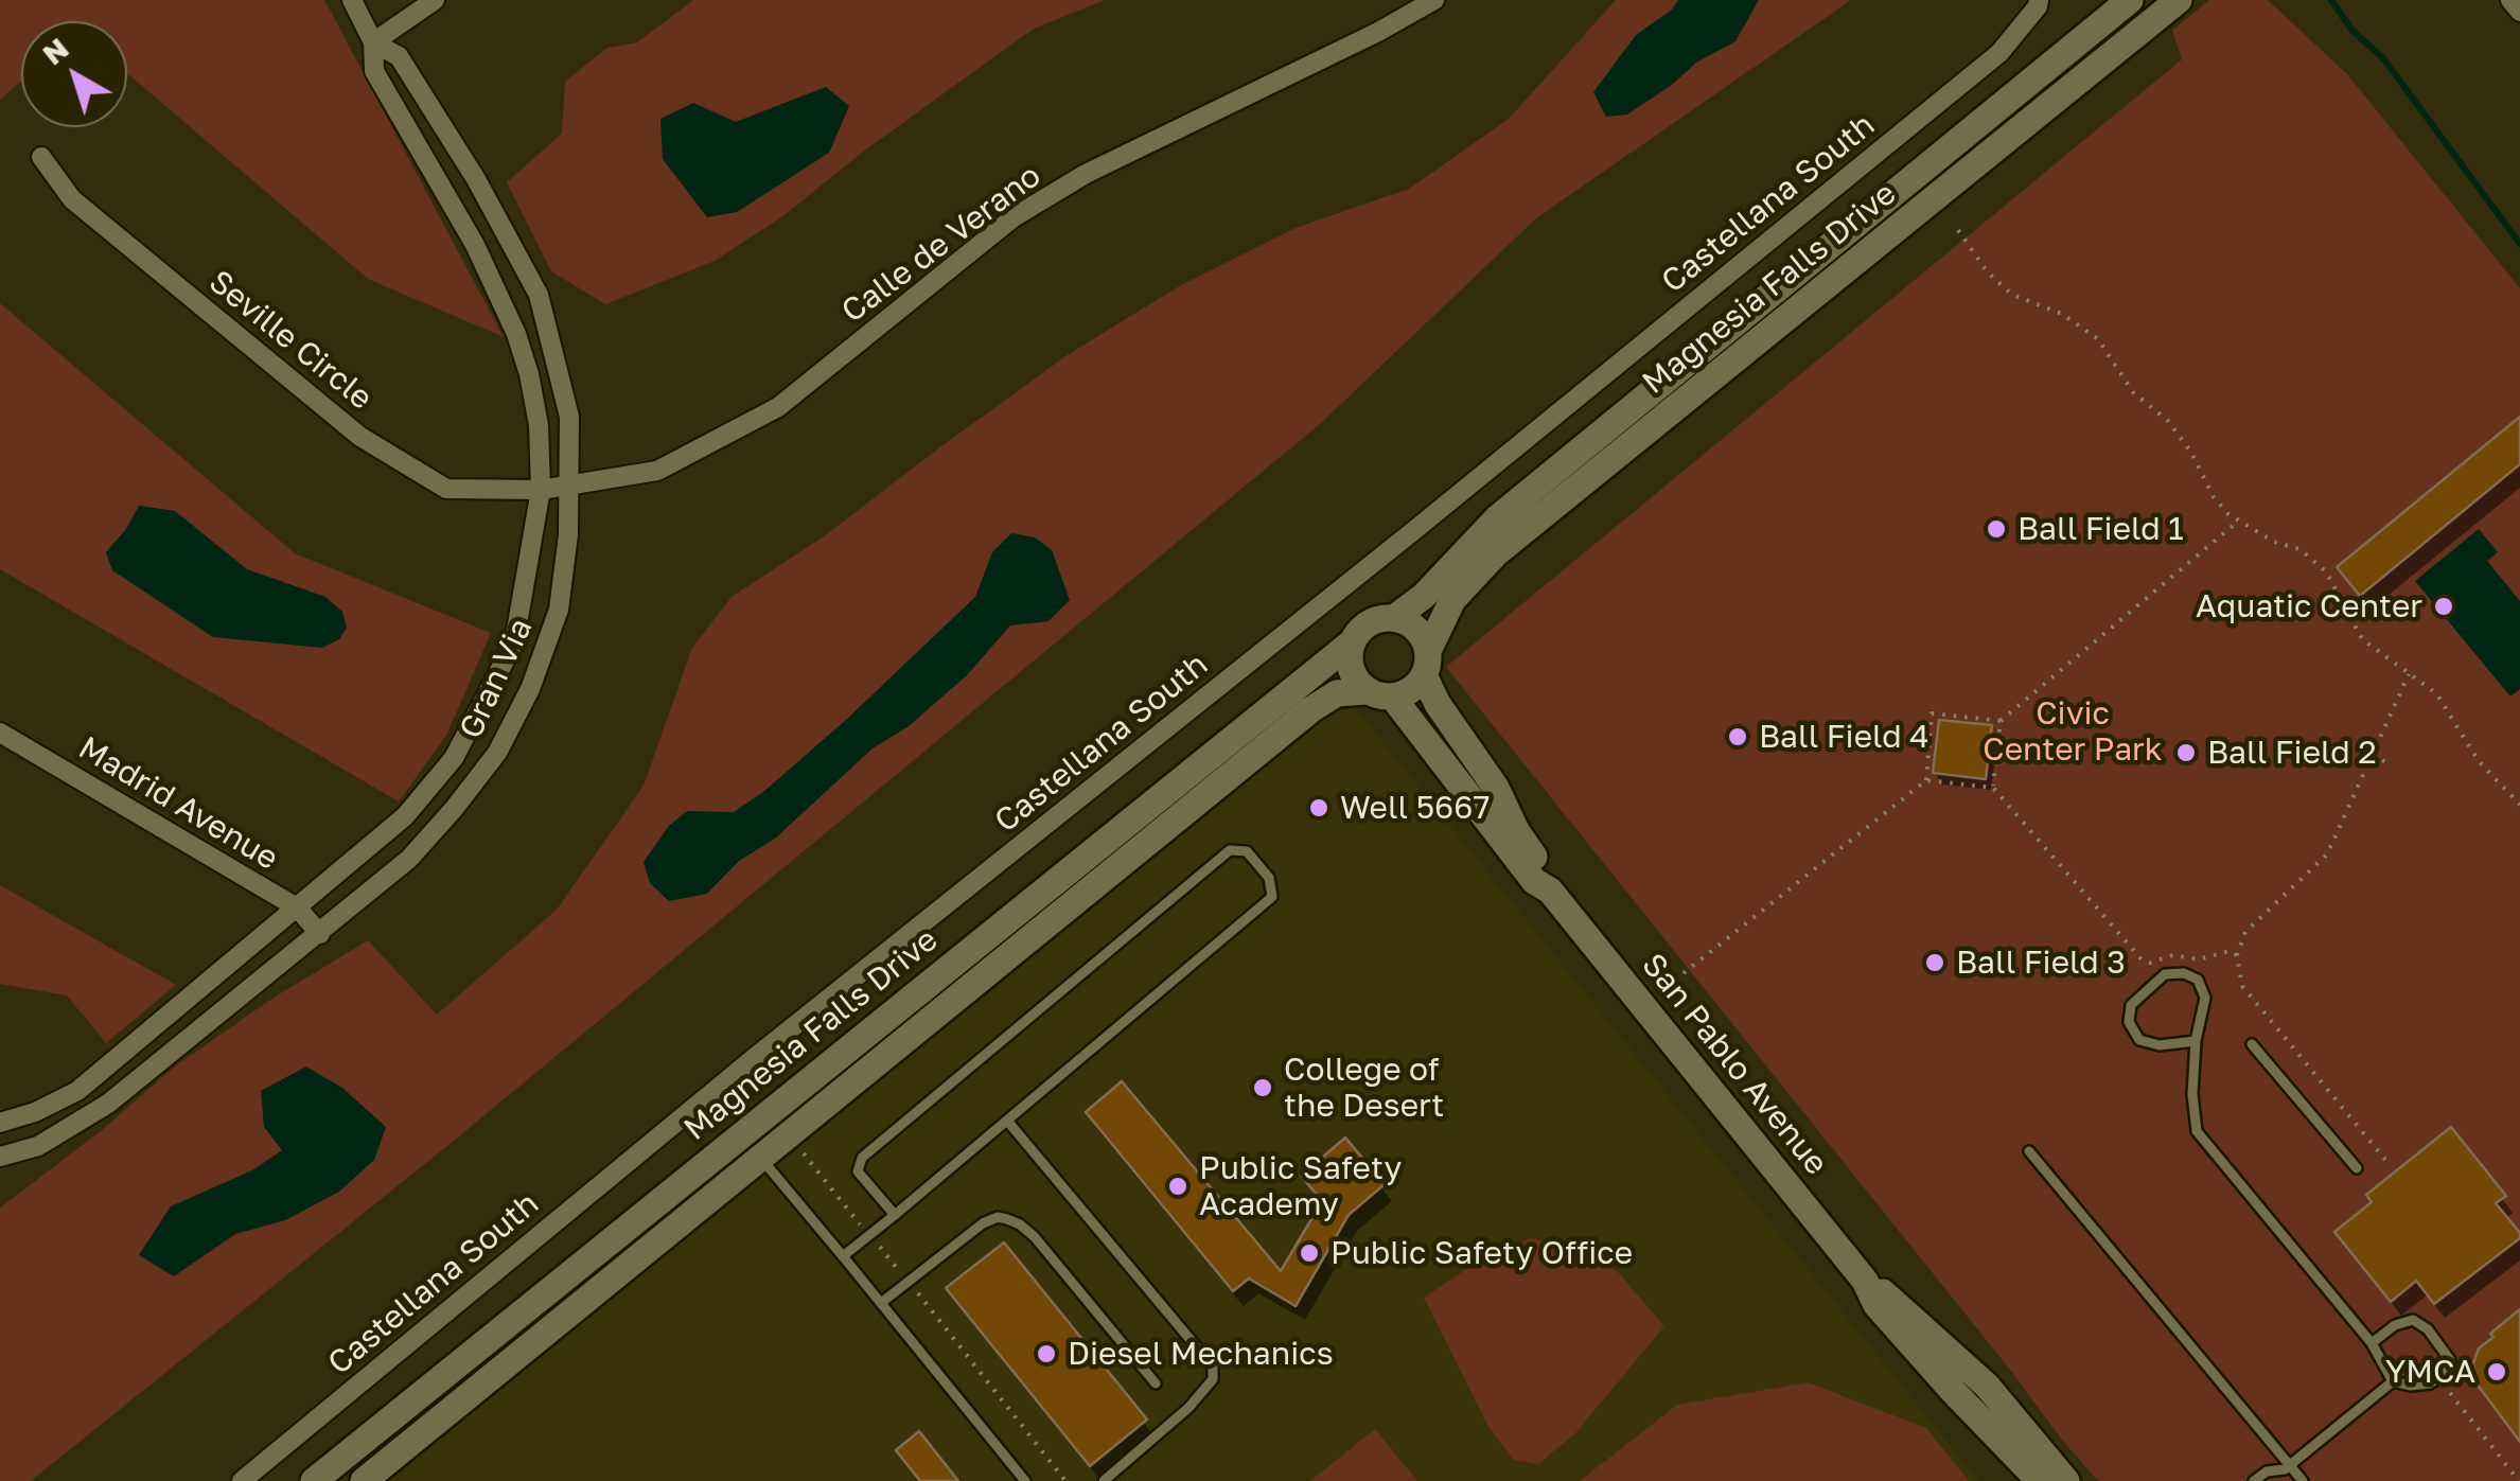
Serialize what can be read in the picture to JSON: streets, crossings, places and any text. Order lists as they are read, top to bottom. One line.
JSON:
{"streets":{"street":["Castellana South","Calle de Verano","Magnesia Falls Drive","Seville Circle","Gran Via","Madrid Avenue","San Pablo Avenue"]},"crossings":[["Calle de Verano","Seville Circle"],["Calle de Verano","Gran Via"],["Magnesia Falls Drive","San Pablo Avenue"],["Seville Circle","Gran Via"],["Gran Via","Madrid Avenue"]],"parks":["Civic Center Park"],"places":["Ball Field 1","Aquatic Center","Ball Field 4","Ball Field 2","Well 5667","Ball Field 3","College of the Desert","Public Safety Academy","Public Safety Office","Diesel Mechanics","YMCA"],"north":"top left"}
